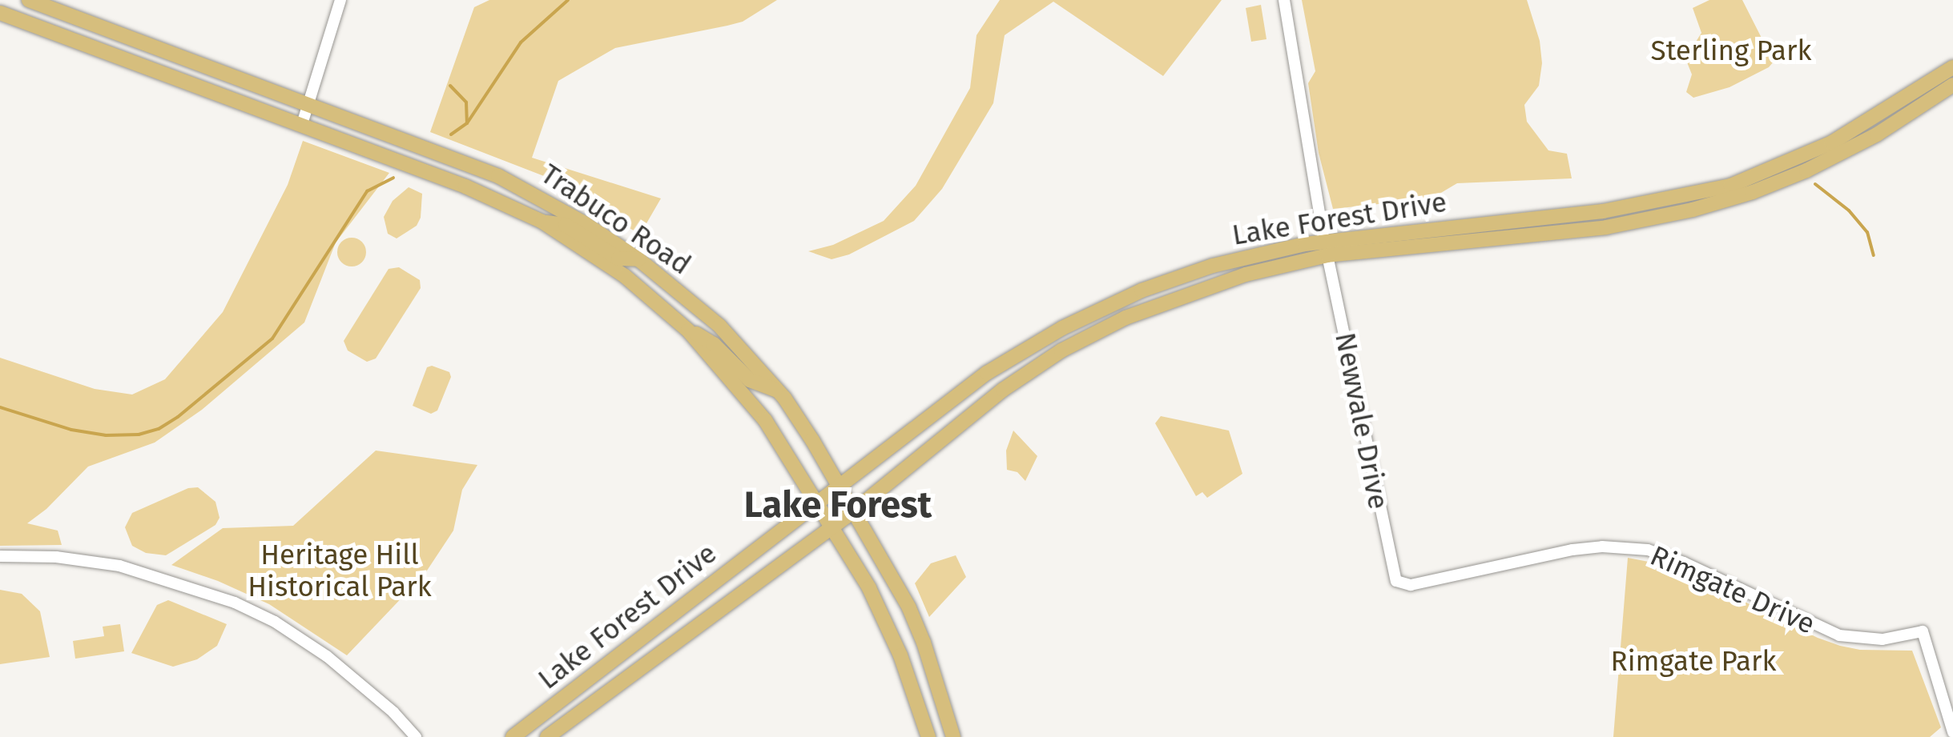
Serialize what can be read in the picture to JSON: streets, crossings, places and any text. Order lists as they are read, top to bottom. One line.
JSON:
{"streets":{"main road":["Lake Forest Drive","Trabuco Road"],"street":["Newvale Drive","Rimgate Drive"]},"crossings":[["Lake Forest Drive","Trabuco Road"],["Lake Forest Drive","Newvale Drive"],["Newvale Drive","Rimgate Drive"]],"districts":["Lake Forest"],"parks":["Sterling Park","Heritage Hill Historical Park","Rimgate Park"]}
